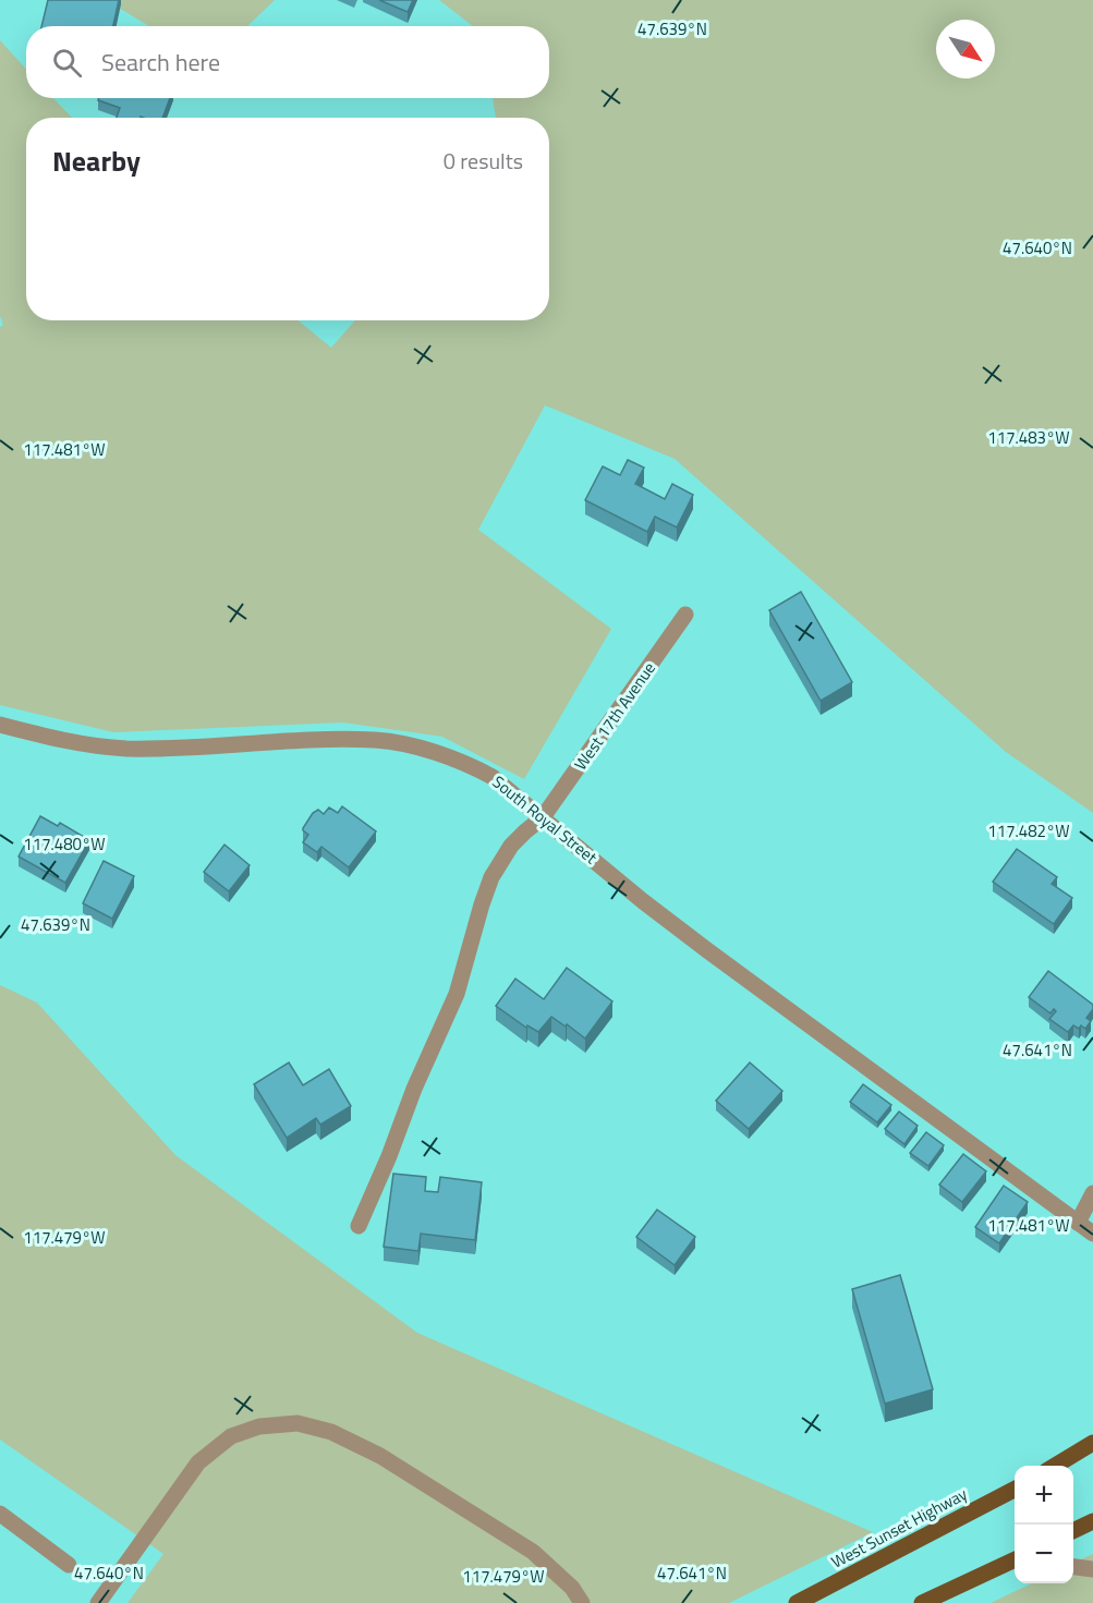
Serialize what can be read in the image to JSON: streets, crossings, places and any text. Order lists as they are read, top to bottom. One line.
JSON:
{"streets":{"main road":["West Sunset Highway"],"street":["West 17th Avenue","South Royal Street"]},"crossings":[["West 17th Avenue","South Royal Street"]],"north":"bottom right","page":{"search":"Search here","heading":["Nearby","0 results"],"map_buttons":["+","−"]},"coordinates":["47.639°N","47.640°N","117.483°W","117.481°W","117.482°W","117.480°W","47.641°N","117.479°W"]}
